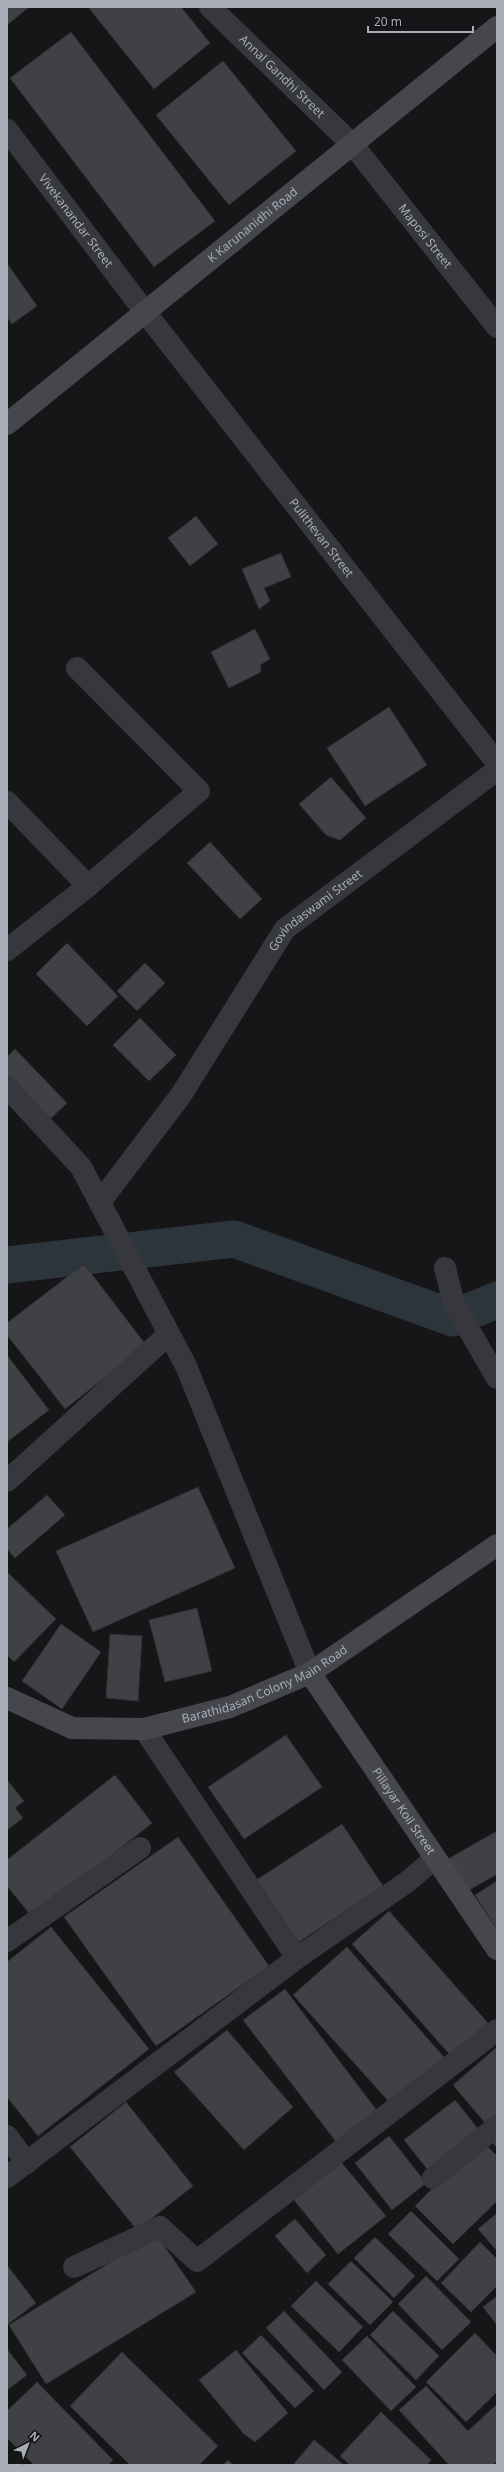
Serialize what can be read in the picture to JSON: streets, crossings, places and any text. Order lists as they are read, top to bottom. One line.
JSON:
{"streets":{"street":["Annal Gandhi Street","Vivekanandar Street","K Karunanidhi Road","Maposi Street","Pulithevan Street","Govindaswami Street","Barathidasan Colony Main Road","Pillayar Koil Street"]},"crossings":[["Annal Gandhi Street","K Karunanidhi Road"],["Annal Gandhi Street","Maposi Street"],["Vivekanandar Street","K Karunanidhi Road"],["Vivekanandar Street","Pulithevan Street"],["K Karunanidhi Road","Maposi Street"],["K Karunanidhi Road","Pulithevan Street"],["Barathidasan Colony Main Road","Pillayar Koil Street"]],"scale_bar":"20 m","north":"top right"}
